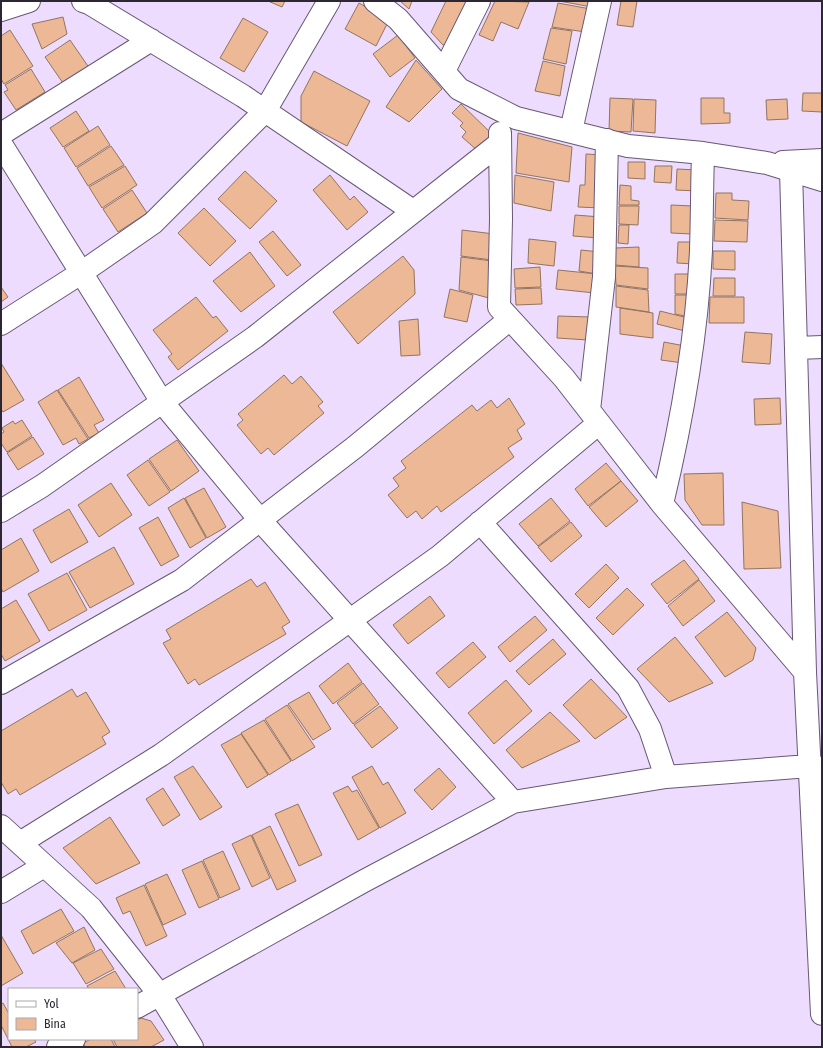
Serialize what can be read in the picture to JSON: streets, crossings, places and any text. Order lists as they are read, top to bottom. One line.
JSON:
{"legend":["Yol","Bina"]}
